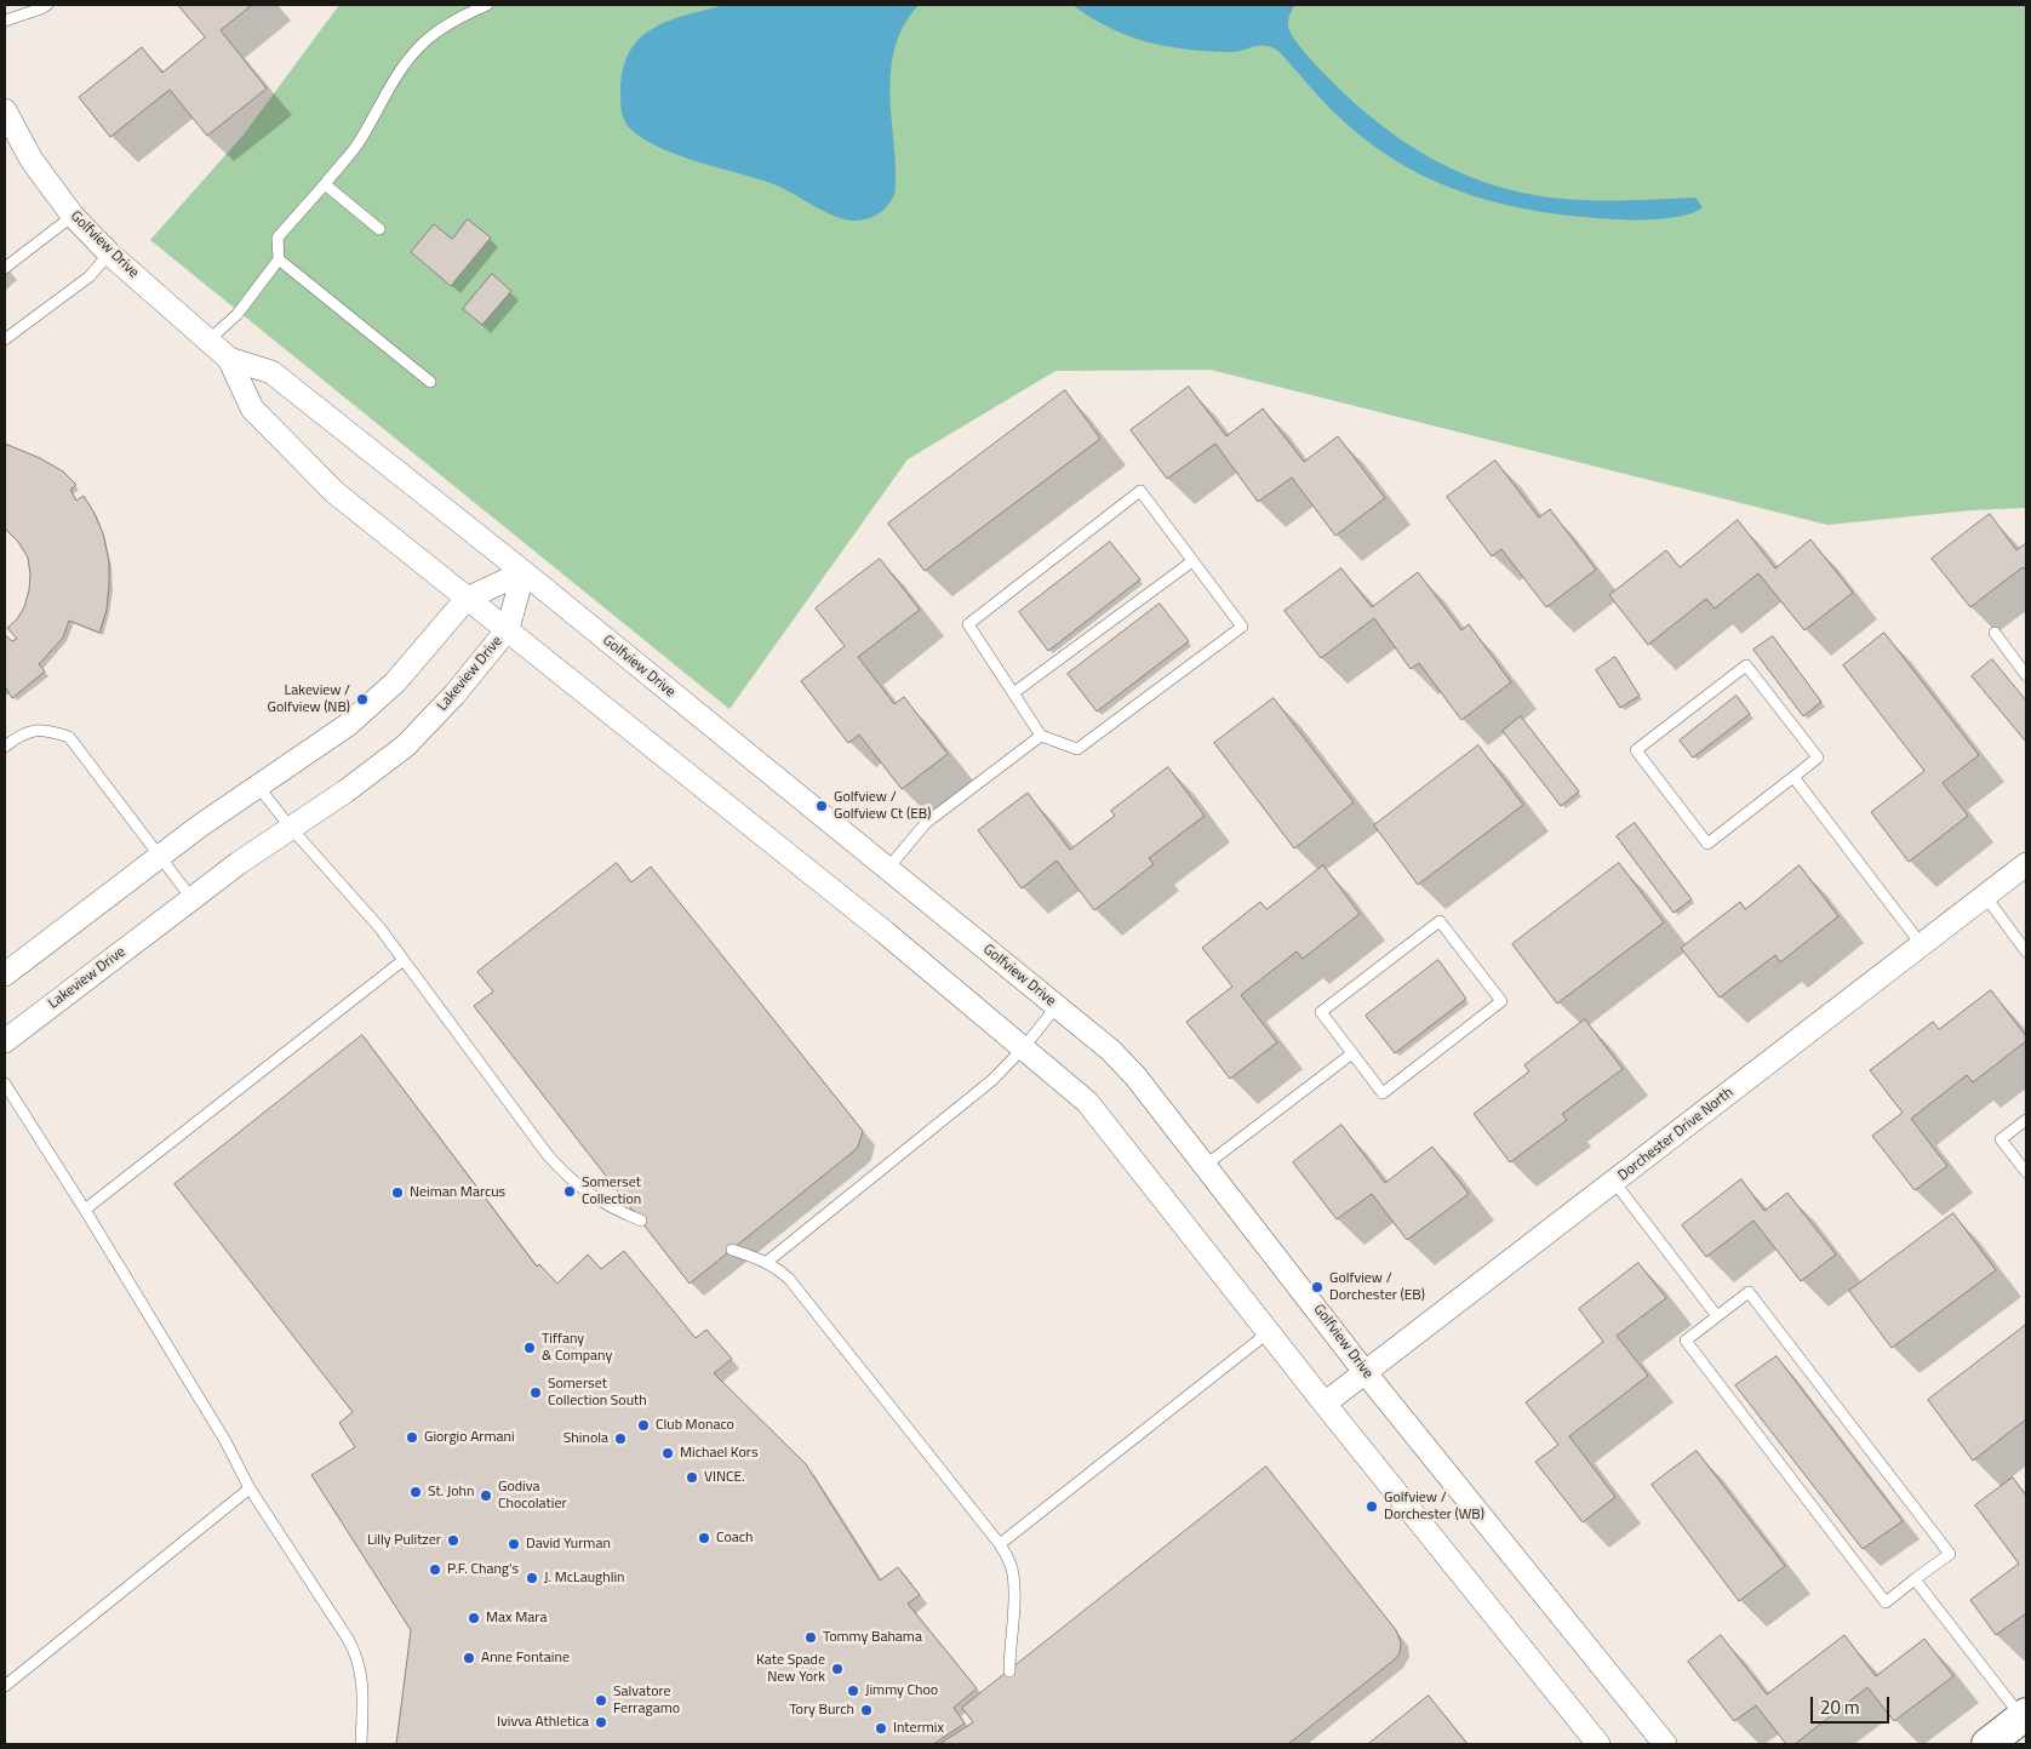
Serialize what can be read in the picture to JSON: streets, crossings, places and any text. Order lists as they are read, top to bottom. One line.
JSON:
{"streets":{"street":["Golfview Drive","Lakeview Drive","Dorchester Drive North"]},"crossings":[["Golfview Drive","Lakeview Drive"],["Golfview Drive","Dorchester Drive North"]],"places":["Lakeview / Golfview (NB)","Golfview / Golfview Ct (EB)","Somerset Collection","Neiman Marcus","Golfview / Dorchester (EB)","Tiffany & Company","Somerset Collection South","Club Monaco","Giorgio Armani","Shinola","Michael Kors","VINCE.","St. John","Godiva Chocolatier","Golfview / Dorchester (WB)","Coach","Lilly Pulitzer","David Yurman","P.F. Chang's","J. McLaughlin","Max Mara","Tommy Bahama","Anne Fontaine","Kate Spade New York","Jimmy Choo","Salvatore Ferragamo","Tory Burch","Ivivva Athletica","Intermix"],"scale_bar":"20 m"}
